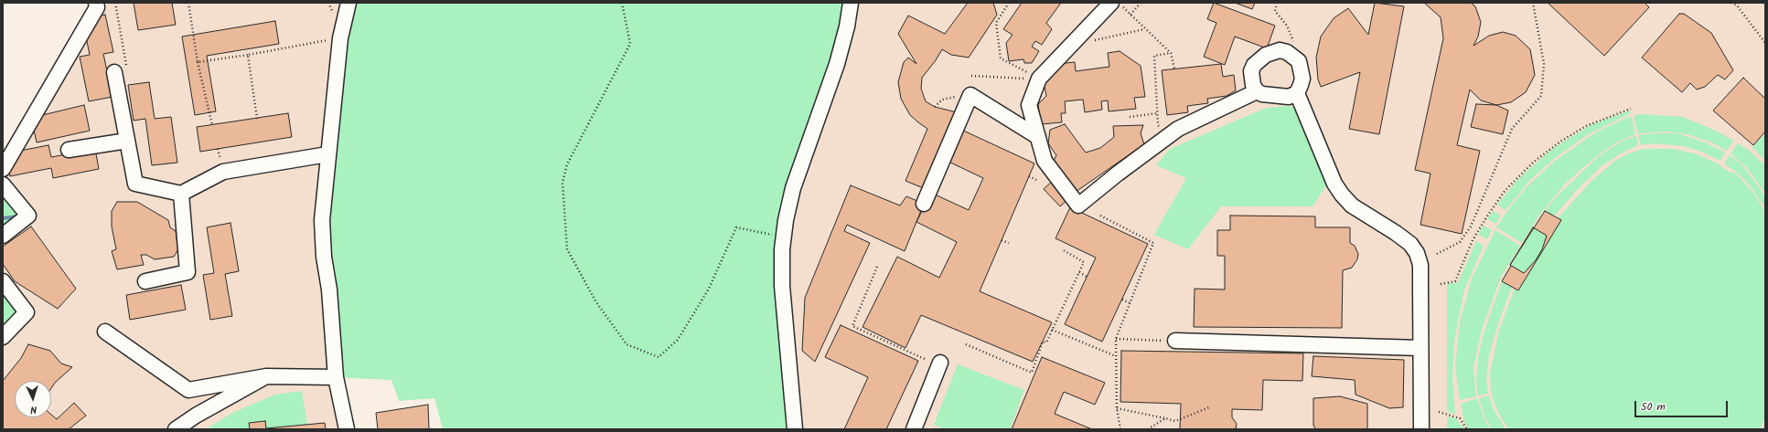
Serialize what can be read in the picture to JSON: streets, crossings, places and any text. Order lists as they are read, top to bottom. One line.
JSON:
{"scale_bar":"50 m","north":"bottom"}
